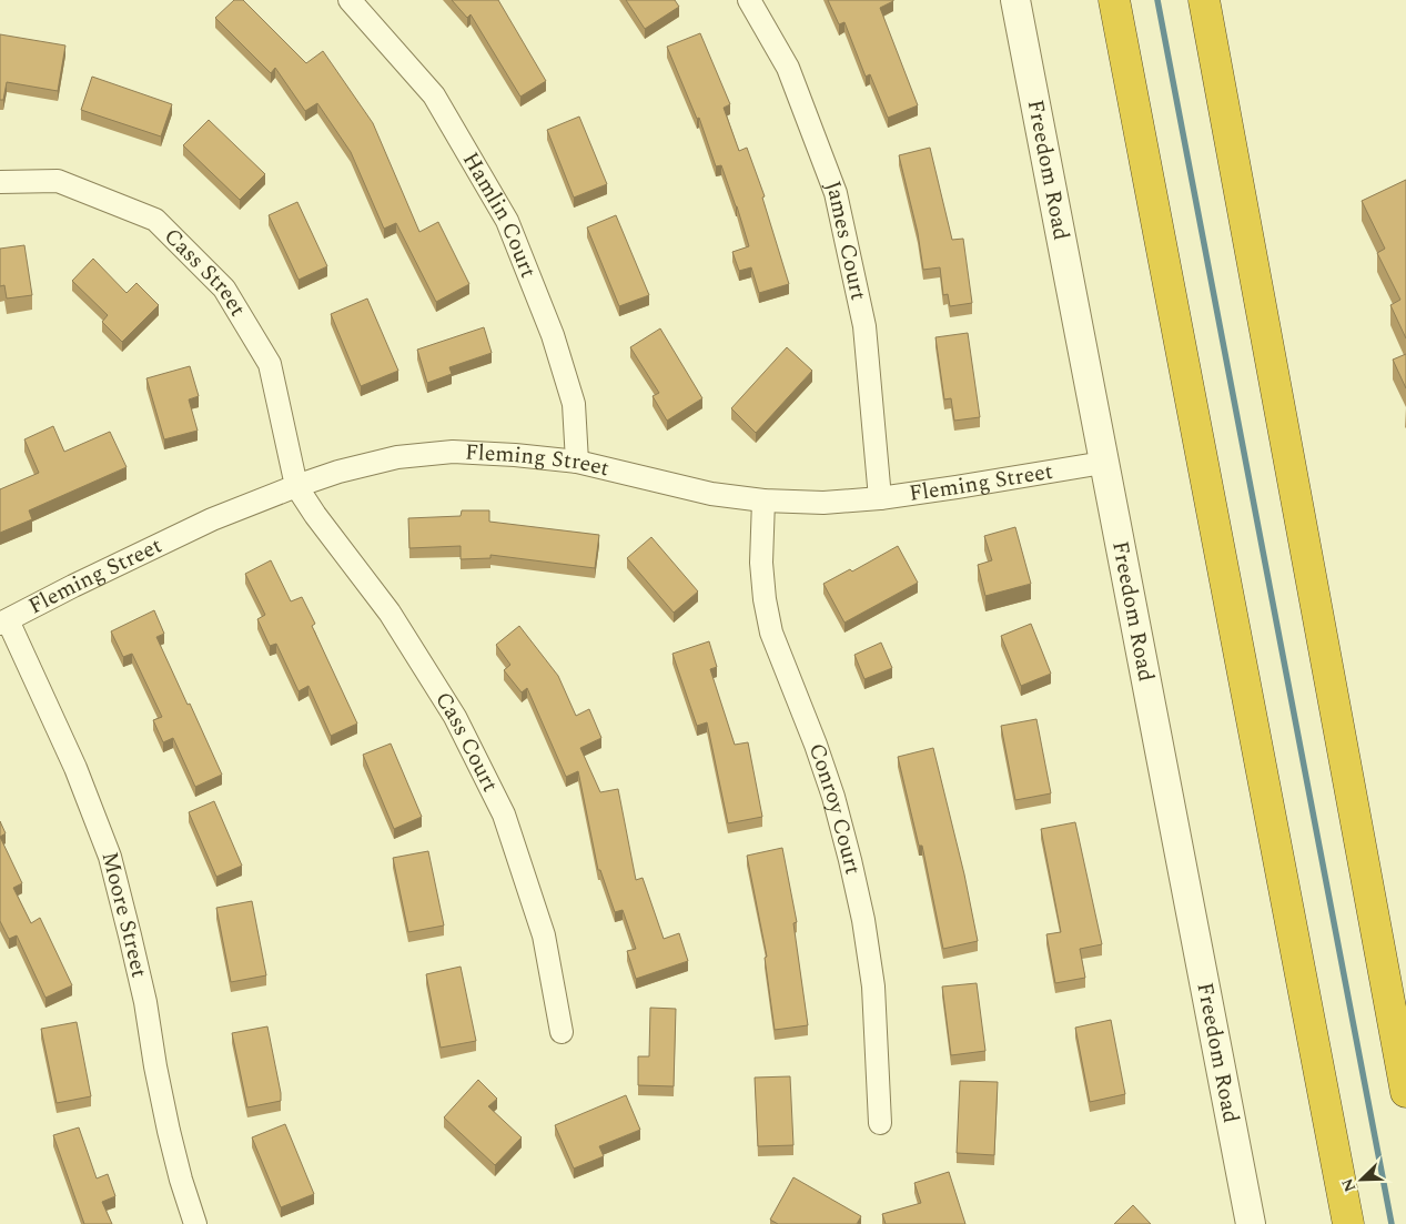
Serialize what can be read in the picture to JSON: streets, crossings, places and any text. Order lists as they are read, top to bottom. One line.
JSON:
{"streets":{"street":["Freedom Road","Hamlin Court","James Court","Cass Street","Fleming Street","Cass Court","Conroy Court","Moore Street"]},"crossings":[["Freedom Road","Fleming Street"],["Hamlin Court","Fleming Street"],["James Court","Fleming Street"],["Cass Street","Fleming Street"],["Cass Street","Cass Court"],["Fleming Street","Cass Court"],["Fleming Street","Conroy Court"],["Fleming Street","Moore Street"]],"north":"bottom left"}
